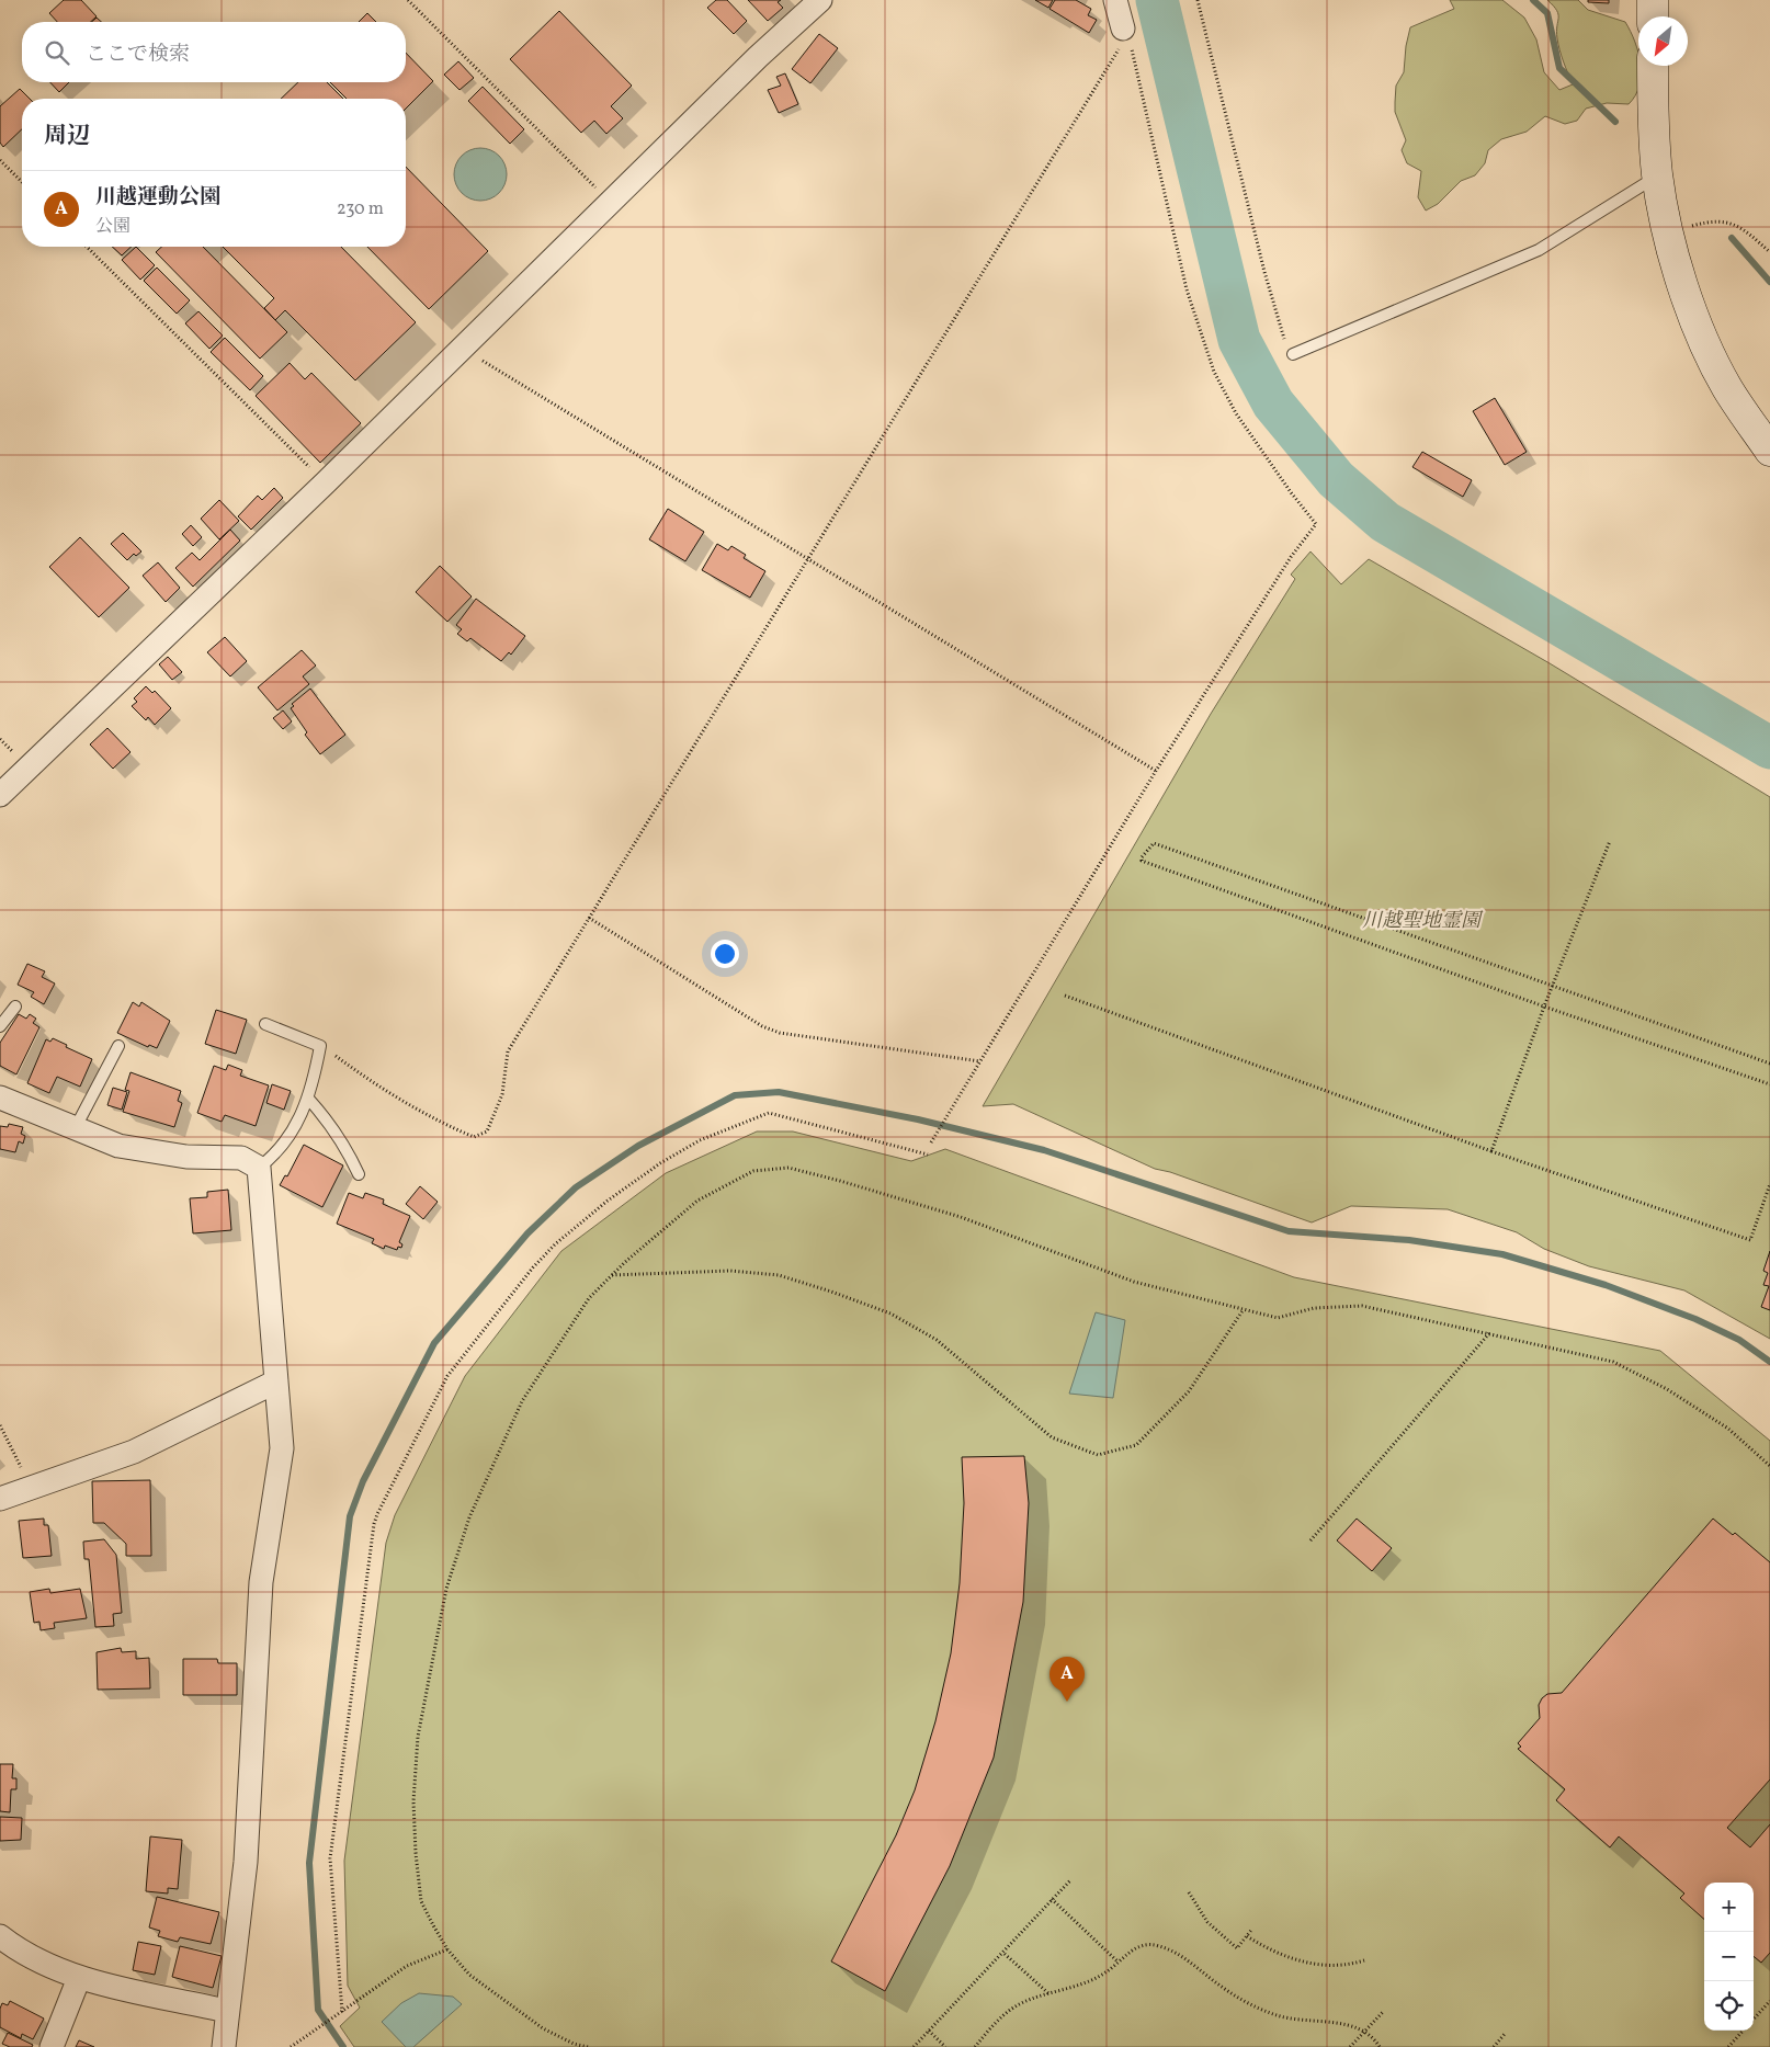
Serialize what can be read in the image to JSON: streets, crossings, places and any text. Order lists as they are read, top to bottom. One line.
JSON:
{"parks":["川越聖地霊園"],"north":"bottom left","page":{"search":"ここで検索","heading":"周辺","list":[{"mark":"A","name":"川越運動公園","note":"公園","value":"230 m"}],"pins":"A","map_buttons":["+","−"]}}
